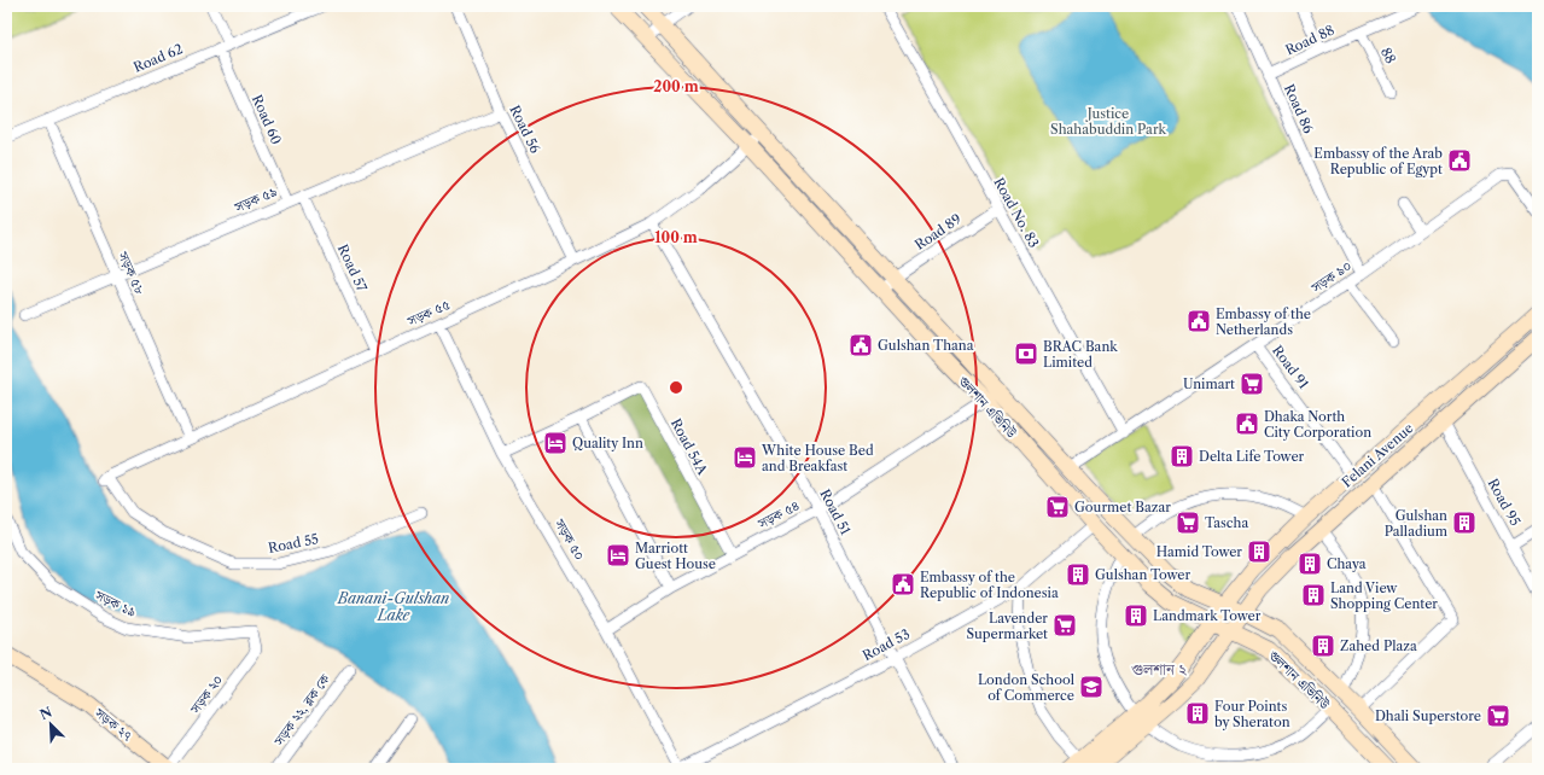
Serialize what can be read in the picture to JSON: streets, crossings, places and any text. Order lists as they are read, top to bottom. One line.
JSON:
{"streets":{"street":["Road 88","88","Road 62","Road 86","Road 60","Road 56","সড়ক ৫৯","Road No. 83","Road 89","Road 57","সড়ক ৫৮","সড়ক ৯০","সড়ক ৫৫","Road 91","গুলশান এভিনিউ","Road 54A","Felani Avenue","Road 95","Road 51","সড়ক ৫৪","সড়ক ৫০","Road 55","সড়ক ১৯","Road 53","সড়ক ২০","সড়ক ২২, ব্লক কে","সড়ক ২৭"]},"crossings":[["Road 88","88"],["Road 88","Road 86"],["Road 62","Road 60"],["Road 62","সড়ক ৫৮"],["Road 86","সড়ক ৯০"],["Road 60","সড়ক ৫৯"],["Road 56","সড়ক ৫৯"],["Road 56","সড়ক ৫৫"],["সড়ক ৫৯","Road 57"],["সড়ক ৫৯","সড়ক ৫৮"],["Road No. 83","Road 89"],["Road No. 83","সড়ক ৯০"],["Road 89","গুলশান এভিনিউ"],["Road 57","সড়ক ৫৫"],["সড়ক ৫৮","সড়ক ৫৫"],["সড়ক ৯০","Road 91"],["সড়ক ৯০","গুলশান এভিনিউ"],["সড়ক ৫৫","গুলশান এভিনিউ"],["সড়ক ৫৫","Road 51"],["সড়ক ৫৫","সড়ক ৫০"],["সড়ক ৫৫","Road 55"],["Road 91","Felani Avenue"],["গুলশান এভিনিউ","Felani Avenue"],["গুলশান এভিনিউ","সড়ক ৫৪"],["গুলশান এভিনিউ","Road 53"],["Road 54A","সড়ক ৫৪"],["Road 54A","সড়ক ৫০"],["Felani Avenue","Road 95"],["Road 51","সড়ক ৫৪"],["Road 51","Road 53"],["সড়ক ৫৪","সড়ক ৫০"],["সড়ক ৫০","Road 53"],["সড়ক ১৯","সড়ক ২০"],["সড়ক ২০","সড়ক ২৭"]],"districts":["গুলশান ২"],"water":["Banani-Gulshan Lake"],"parks":["Justice Shahabuddin Park"],"places":{"public building":["Embassy of the Arab Republic of Egypt","Embassy of the Netherlands","Gulshan Thana","Dhaka North City Corporation","Embassy of the Republic of Indonesia"],"bank":["BRAC Bank Limited"],"supermarket":["Unimart","Gourmet Bazar","Tascha","Lavender Supermarket","Dhali Superstore"],"hotel":["Quality Inn","White House Bed and Breakfast","Marriott Guest House"],"building":["Delta Life Tower","Gulshan Palladium","Hamid Tower","Chaya","Gulshan Tower","Land View Shopping Center","Landmark Tower","Zahed Plaza","Four Points by Sheraton"],"school or university":["London School of Commerce"]},"north":"top left","rings":["200 m","100 m"]}
